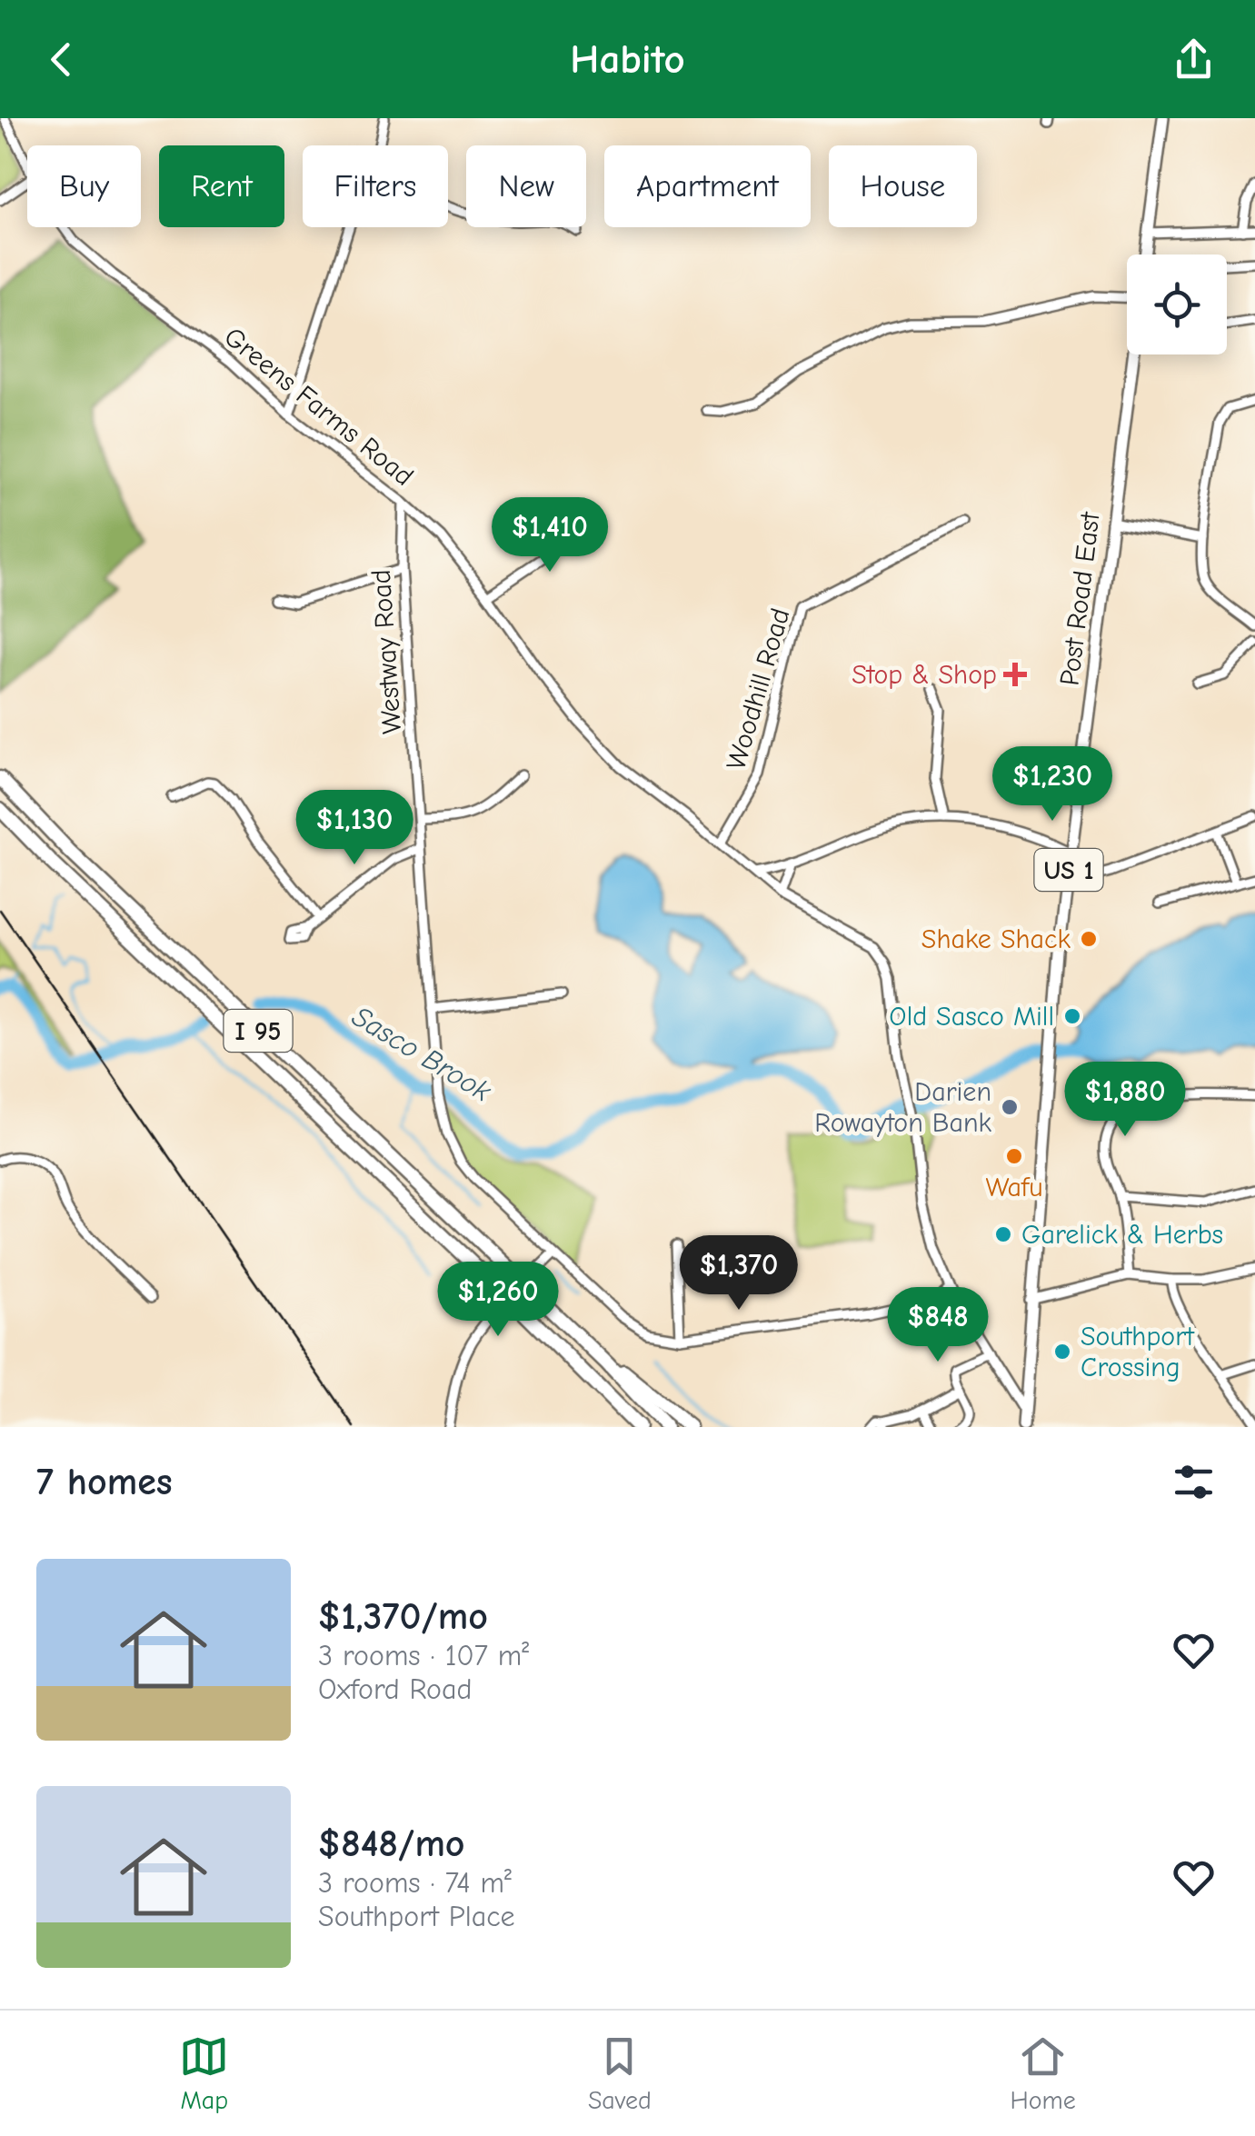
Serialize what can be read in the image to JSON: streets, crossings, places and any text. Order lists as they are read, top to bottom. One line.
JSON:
{"streets":{"highway":["I 95"],"main road":["Post Road East","US 1"],"street":["Greens Farms Road","Westway Road","Woodhill Road"]},"crossings":[["Greens Farms Road","Westway Road"],["Greens Farms Road","Woodhill Road"],["Post Road East","US 1"]],"water":["Sasco Brook"],"places":{"health":["Stop & Shop"],"other":["Shake Shack","Old Sasco Mill","Darien Rowayton Bank","Wafu","Garelick & Herbs","Southport Crossing"]},"page":{"header":"Habito","chip":["Buy","Rent","Filters","New","Apartment","House"],"price":["$1,410","$1,230","$1,130","$1,880","$1,370","$1,260","$848"],"heading":"7 homes","list":[{"name":"$1,370/mo","note":"3 rooms · 107 m² · Oxford Road"},{"name":"$848/mo","note":"3 rooms · 74 m² · Southport Place"}],"tabs":["Map","Saved","Home"]}}
